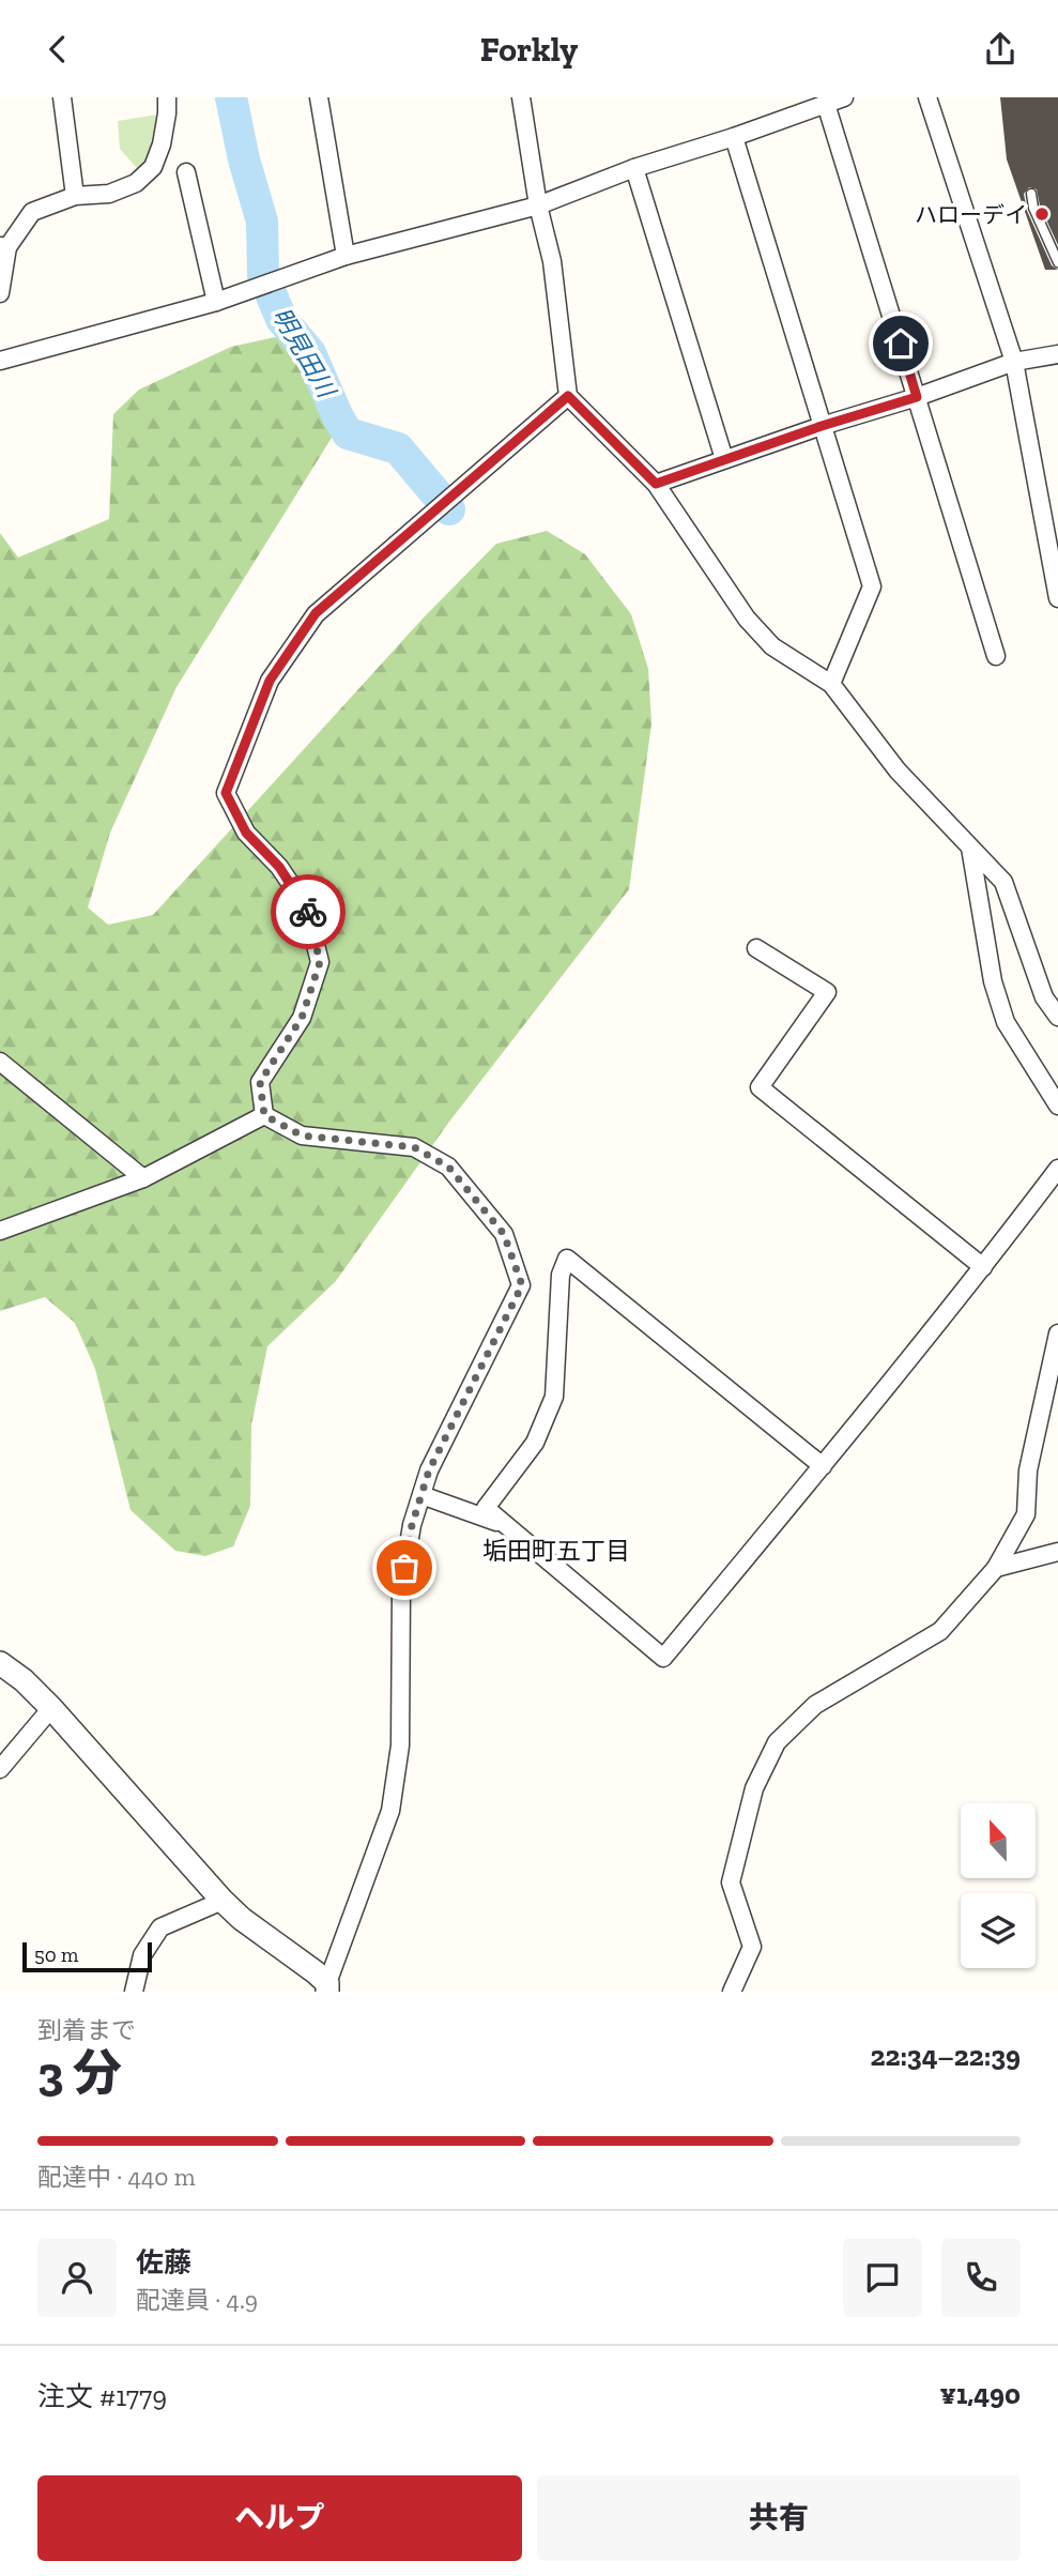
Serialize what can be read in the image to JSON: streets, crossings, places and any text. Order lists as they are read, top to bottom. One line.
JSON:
{"districts":["垢田町五丁目"],"water":["明見田川"],"places":["ハローデイ"],"scale_bar":"50 m","north":"top","page":{"header":"Forkly","scale":"50 m","heading":["3 分","到着まで","22:34–22:39"],"panel":["佐藤","配達員 · 4.9","注文 #1779","¥1,490"],"bar":"配達中 · 440 m","buttons":["ヘルプ","共有"]}}
